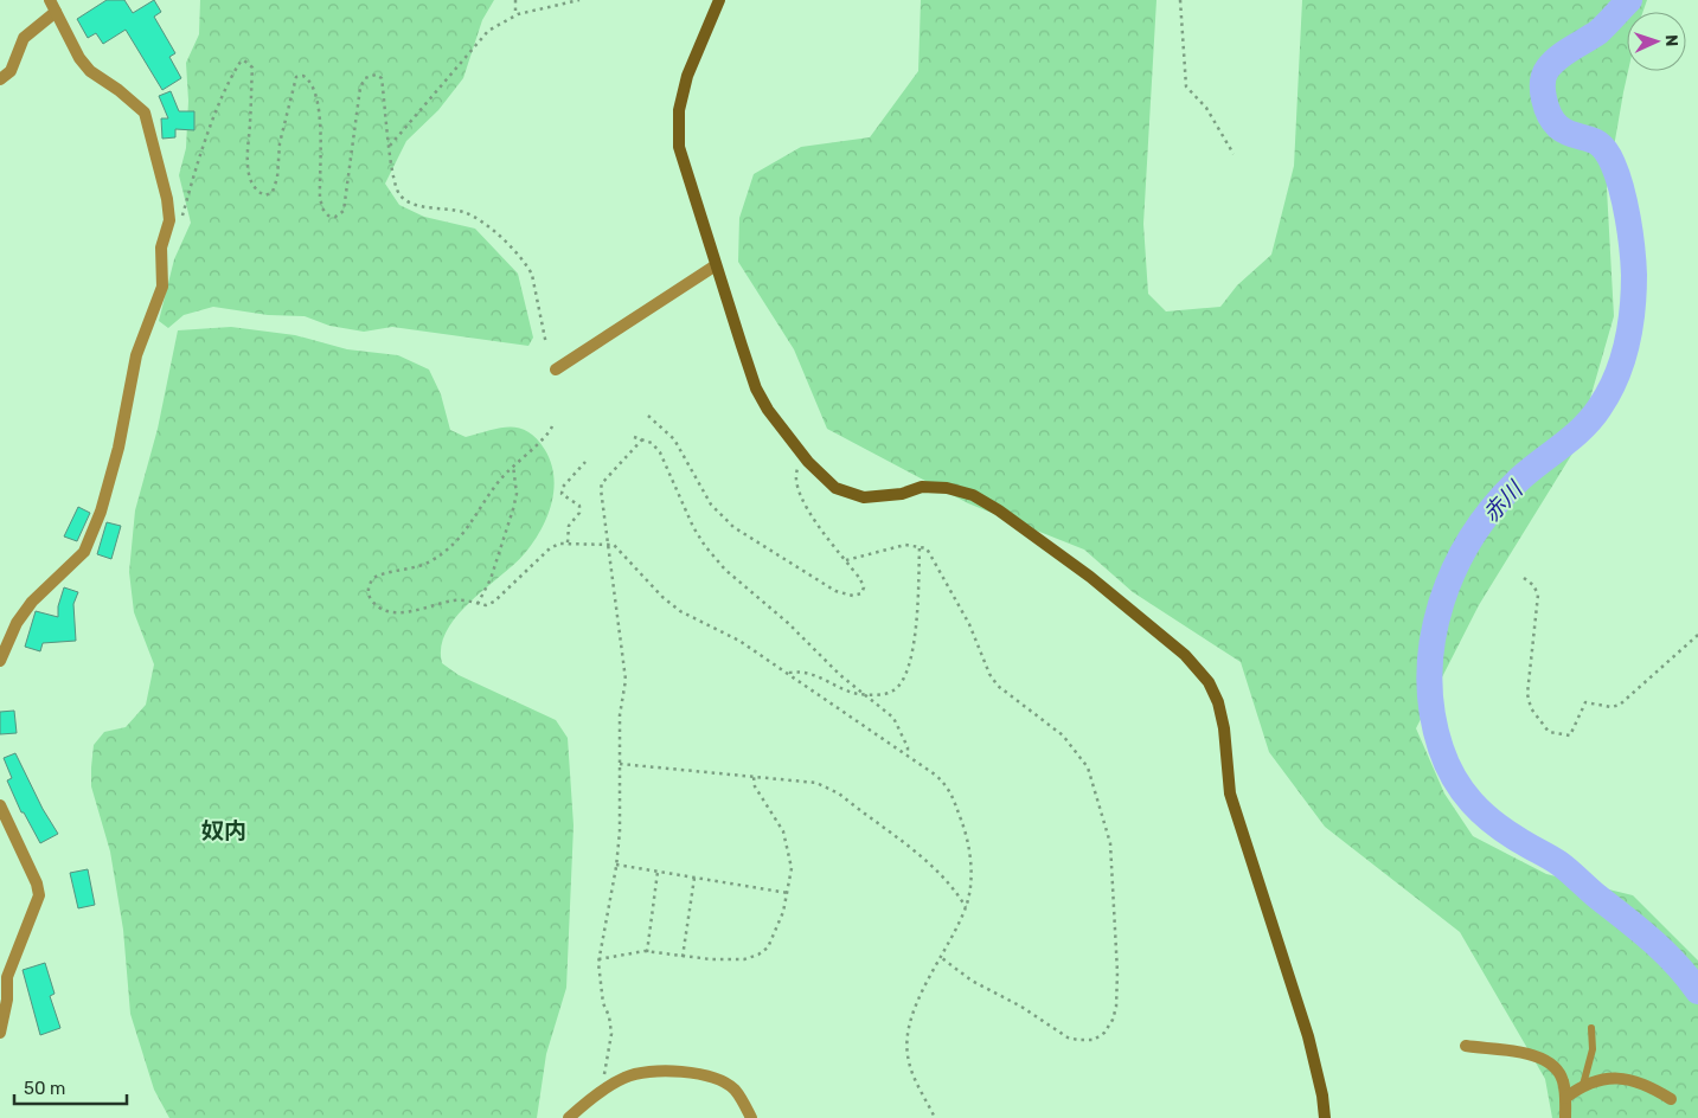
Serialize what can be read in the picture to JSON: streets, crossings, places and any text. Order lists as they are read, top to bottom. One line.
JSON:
{"districts":["奴内"],"water":["赤川"],"scale_bar":"50 m","north":"right"}
